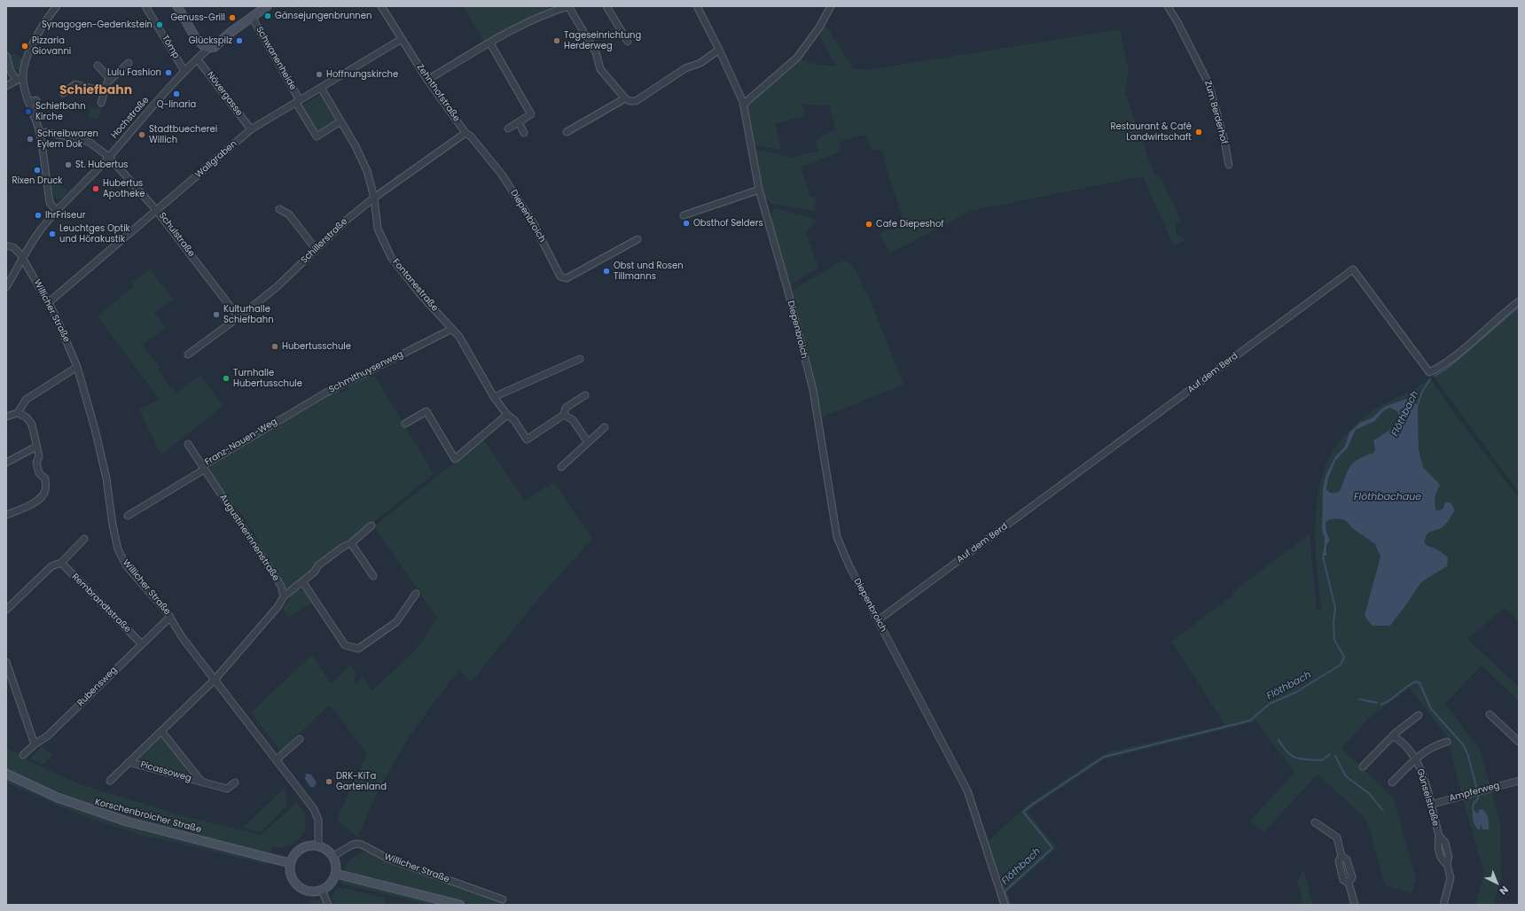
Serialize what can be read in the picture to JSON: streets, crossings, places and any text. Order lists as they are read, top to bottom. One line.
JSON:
{"streets":{"main road":["Hochstraße","Korschenbroicher Straße"],"street":["Tömp","Schwanenheide","Zehnthofstraße","Növergasse","Zum Berderhof","Wallgraben","Diepenbroich","Schulstraße","Schillerstraße","Fontanestraße","Willicher Straße","Schmithuysenweg","Auf dem Berd","Franz-Nauen-Weg","Augustinerinnenstraße","Rembrandtstraße","Rubensweg","Picassoweg","Ampferweg","Günselstraße"]},"crossings":[["Tömp","Hochstraße"],["Schwanenheide","Hochstraße"],["Schwanenheide","Wallgraben"],["Schwanenheide","Fontanestraße"],["Zehnthofstraße","Wallgraben"],["Zehnthofstraße","Diepenbroich"],["Zehnthofstraße","Schillerstraße"],["Növergasse","Hochstraße"],["Növergasse","Wallgraben"],["Hochstraße","Schulstraße"],["Hochstraße","Willicher Straße"],["Wallgraben","Schulstraße"],["Wallgraben","Fontanestraße"],["Wallgraben","Willicher Straße"],["Diepenbroich","Auf dem Berd"],["Schulstraße","Schillerstraße"],["Schillerstraße","Fontanestraße"],["Fontanestraße","Schmithuysenweg"],["Willicher Straße","Rubensweg"],["Willicher Straße","Picassoweg"],["Willicher Straße","Korschenbroicher Straße"],["Schmithuysenweg","Franz-Nauen-Weg"],["Franz-Nauen-Weg","Augustinerinnenstraße"],["Rembrandtstraße","Rubensweg"],["Ampferweg","Günselstraße"]],"districts":["Schiefbahn"],"water":["Flöthbach","Flöthbachaue"],"places":["Gänsejungenbrunnen","Genuss-Grill","Synagogen-Gedenkstein","Glückspilz","Tageseinrichtung Herderweg","Pizzaria Giovanni","Lulu Fashion","Hoffnungskirche","Q-linaria","Schiefbahn Kirche","Restaurant & Café Landwirtschaft","Stadtbuecherei Willich","Schreibwaren Eylem Dok","St. Hubertus","Rixen Druck","Hubertus Apotheke","IhrFriseur","Obsthof Selders","Cafe Diepeshof","Leuchtges Optik und Hörakustik","Obst und Rosen Tillmanns","Kulturhalle Schiefbahn","Hubertusschule","Turnhalle Hubertusschule","DRK-KiTa Gartenland"],"north":"bottom right"}
